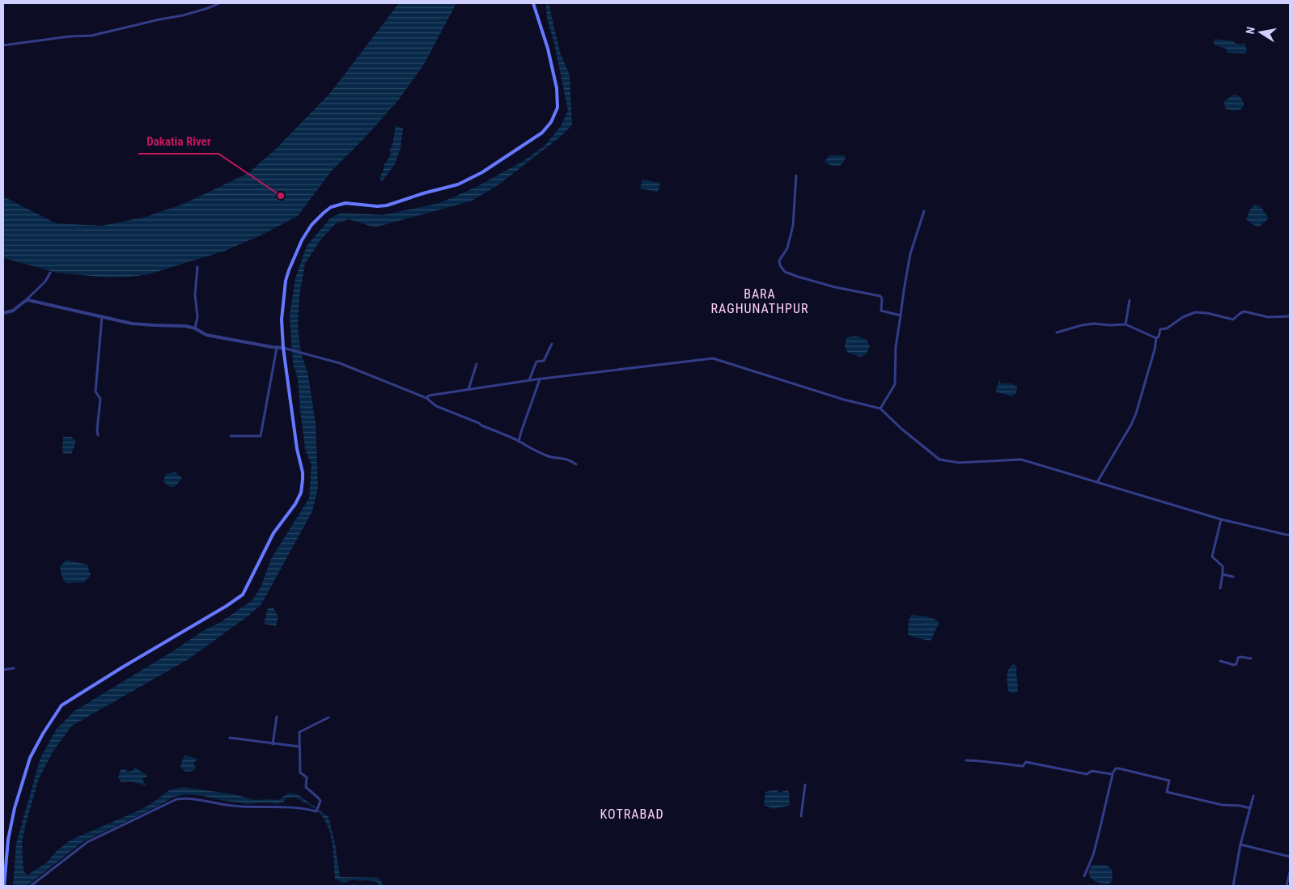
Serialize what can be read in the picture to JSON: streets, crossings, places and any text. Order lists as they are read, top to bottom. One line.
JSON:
{"districts":["BARA RAGHUNATHPUR","KOTRABAD"],"places":["Dakatia River"],"north":"left"}
